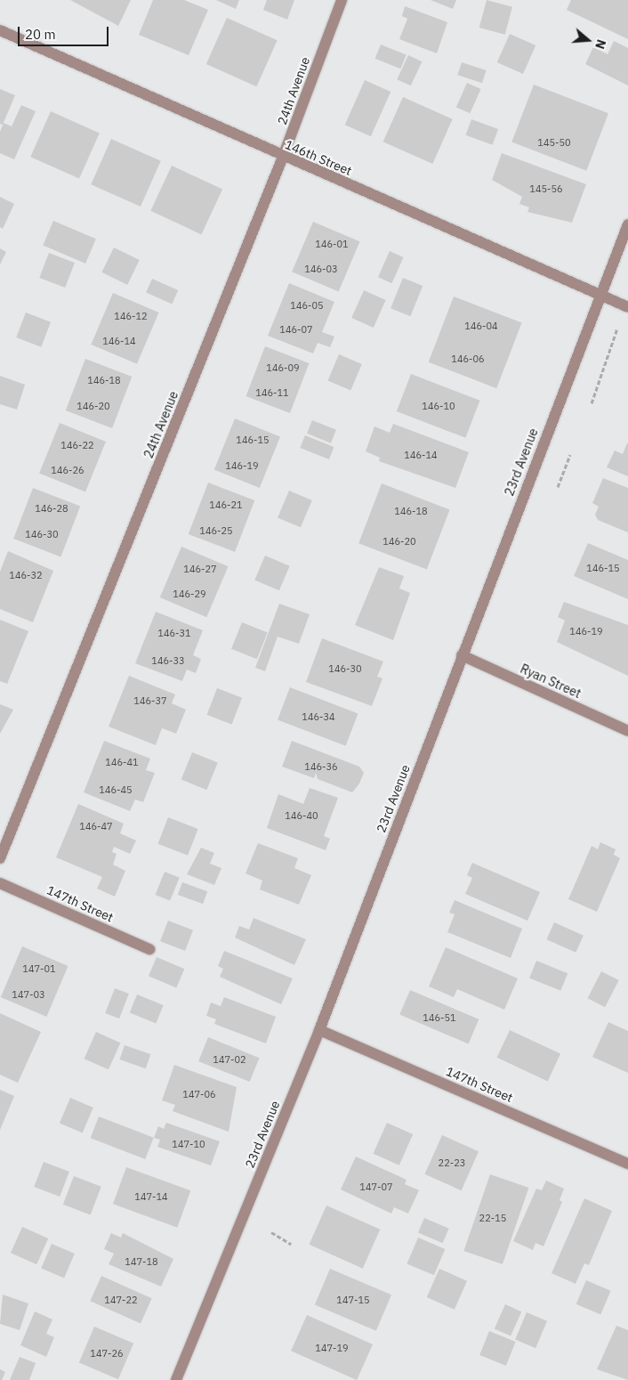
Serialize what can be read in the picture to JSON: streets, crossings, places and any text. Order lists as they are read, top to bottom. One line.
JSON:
{"streets":{"street":["24th Avenue","146th Street","23rd Avenue","Ryan Street","147th Street"]},"crossings":[["24th Avenue","146th Street"],["146th Street","23rd Avenue"],["23rd Avenue","Ryan Street"],["23rd Avenue","147th Street"]],"house_numbers":["145-50","145-56","146-01","146-03","146-05","146-12","146-04","146-07","146-14","146-06","146-09","146-18","146-11","146-20","146-10","146-15","146-22","146-14","146-19","146-26","146-21","146-28","146-18","146-25","146-30","146-20","146-15","146-27","146-32","146-29","146-19","146-31","146-33","146-30","146-37","146-34","146-41","146-36","146-45","146-40","146-47","147-01","147-03","146-51","147-02","147-06","147-10","22-23","147-07","147-14","22-15","147-18","147-22","147-15","147-19","147-26"],"scale_bar":"20 m","north":"right"}
